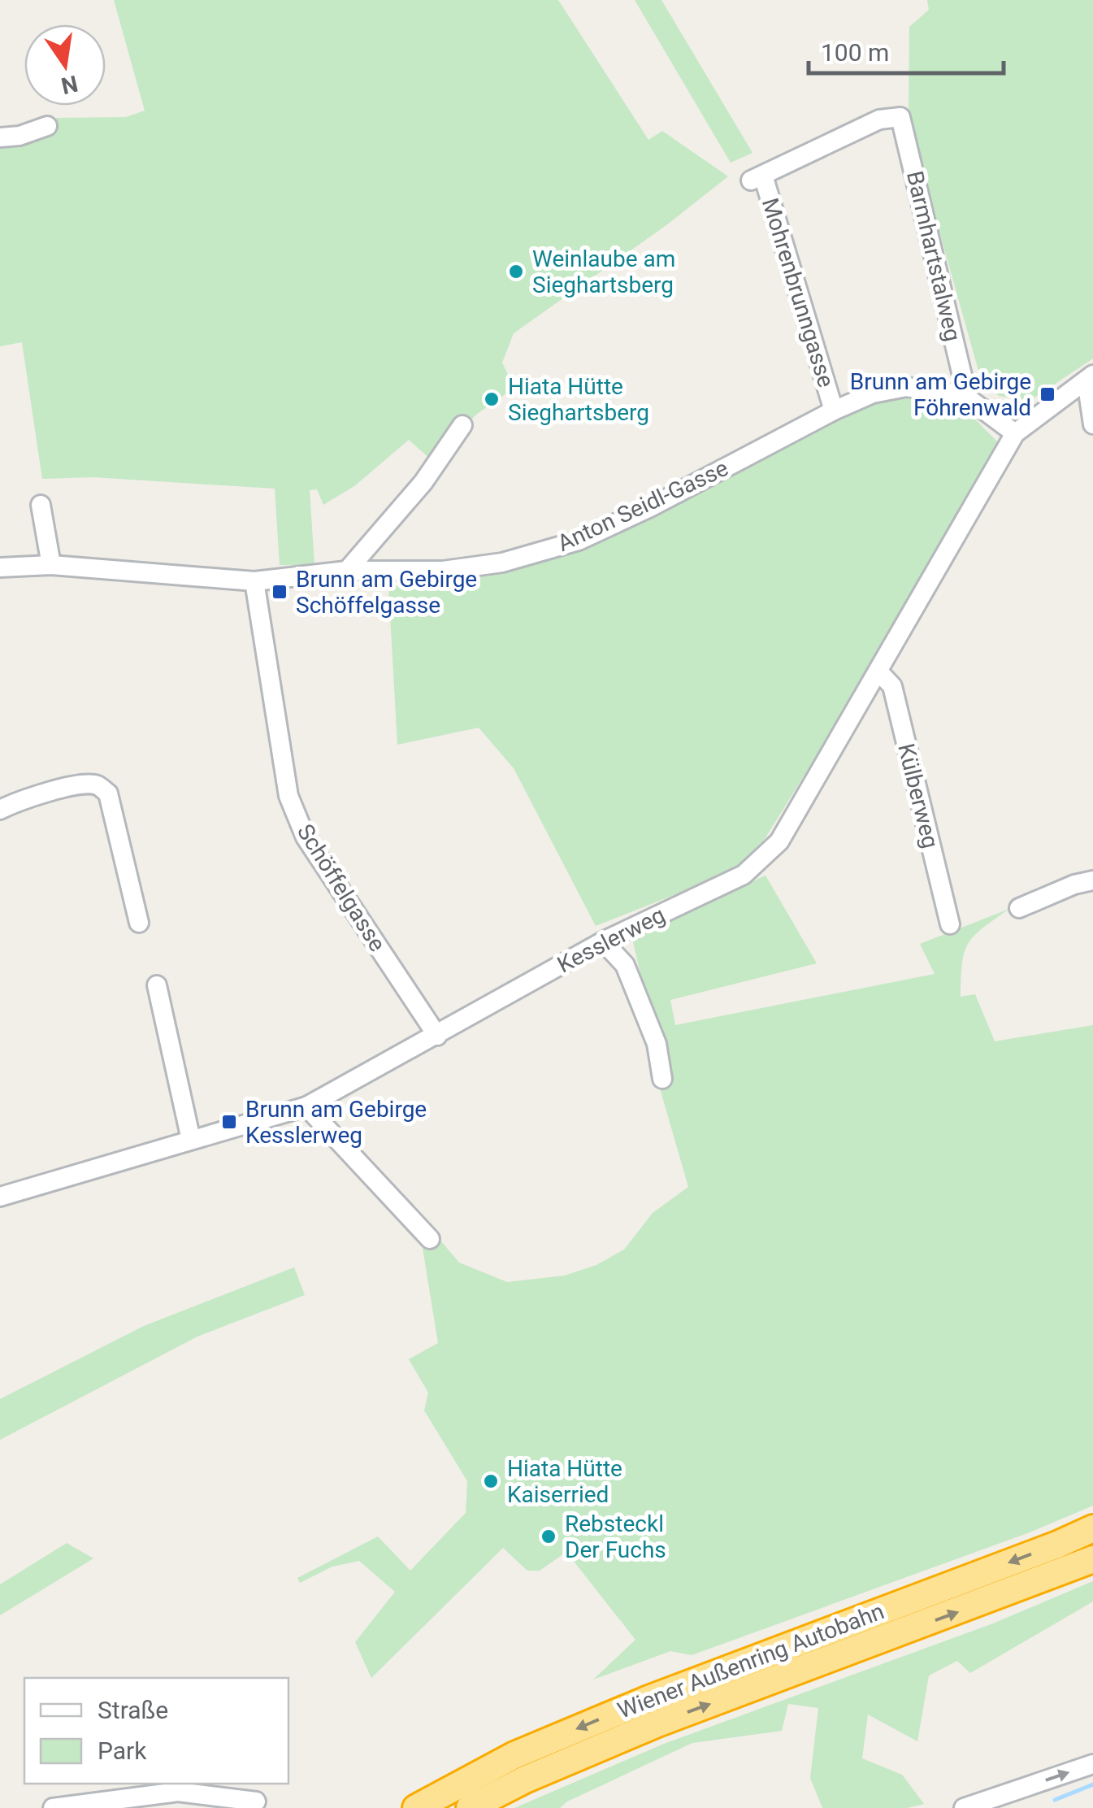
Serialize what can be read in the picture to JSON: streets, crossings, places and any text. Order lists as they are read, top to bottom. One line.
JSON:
{"streets":{"highway":["Wiener Außenring Autobahn"],"street":["Barmhartstalweg","Mohrenbrunngasse","Anton Seidl-Gasse","Külberweg","Schöffelgasse","Kesslerweg"]},"crossings":[["Barmhartstalweg","Mohrenbrunngasse"],["Barmhartstalweg","Anton Seidl-Gasse"],["Mohrenbrunngasse","Anton Seidl-Gasse"],["Anton Seidl-Gasse","Schöffelgasse"],["Anton Seidl-Gasse","Kesslerweg"],["Külberweg","Kesslerweg"],["Schöffelgasse","Kesslerweg"]],"places":{"other":["Weinlaube am Sieghartsberg","Hiata Hütte Sieghartsberg","Hiata Hütte Kaiserried","Rebsteckl Der Fuchs"],"transit":["Brunn am Gebirge Föhrenwald","Brunn am Gebirge Schöffelgasse","Brunn am Gebirge Kesslerweg"]},"legend":["Straße","Park"],"scale_bar":"100 m","north":"bottom"}
